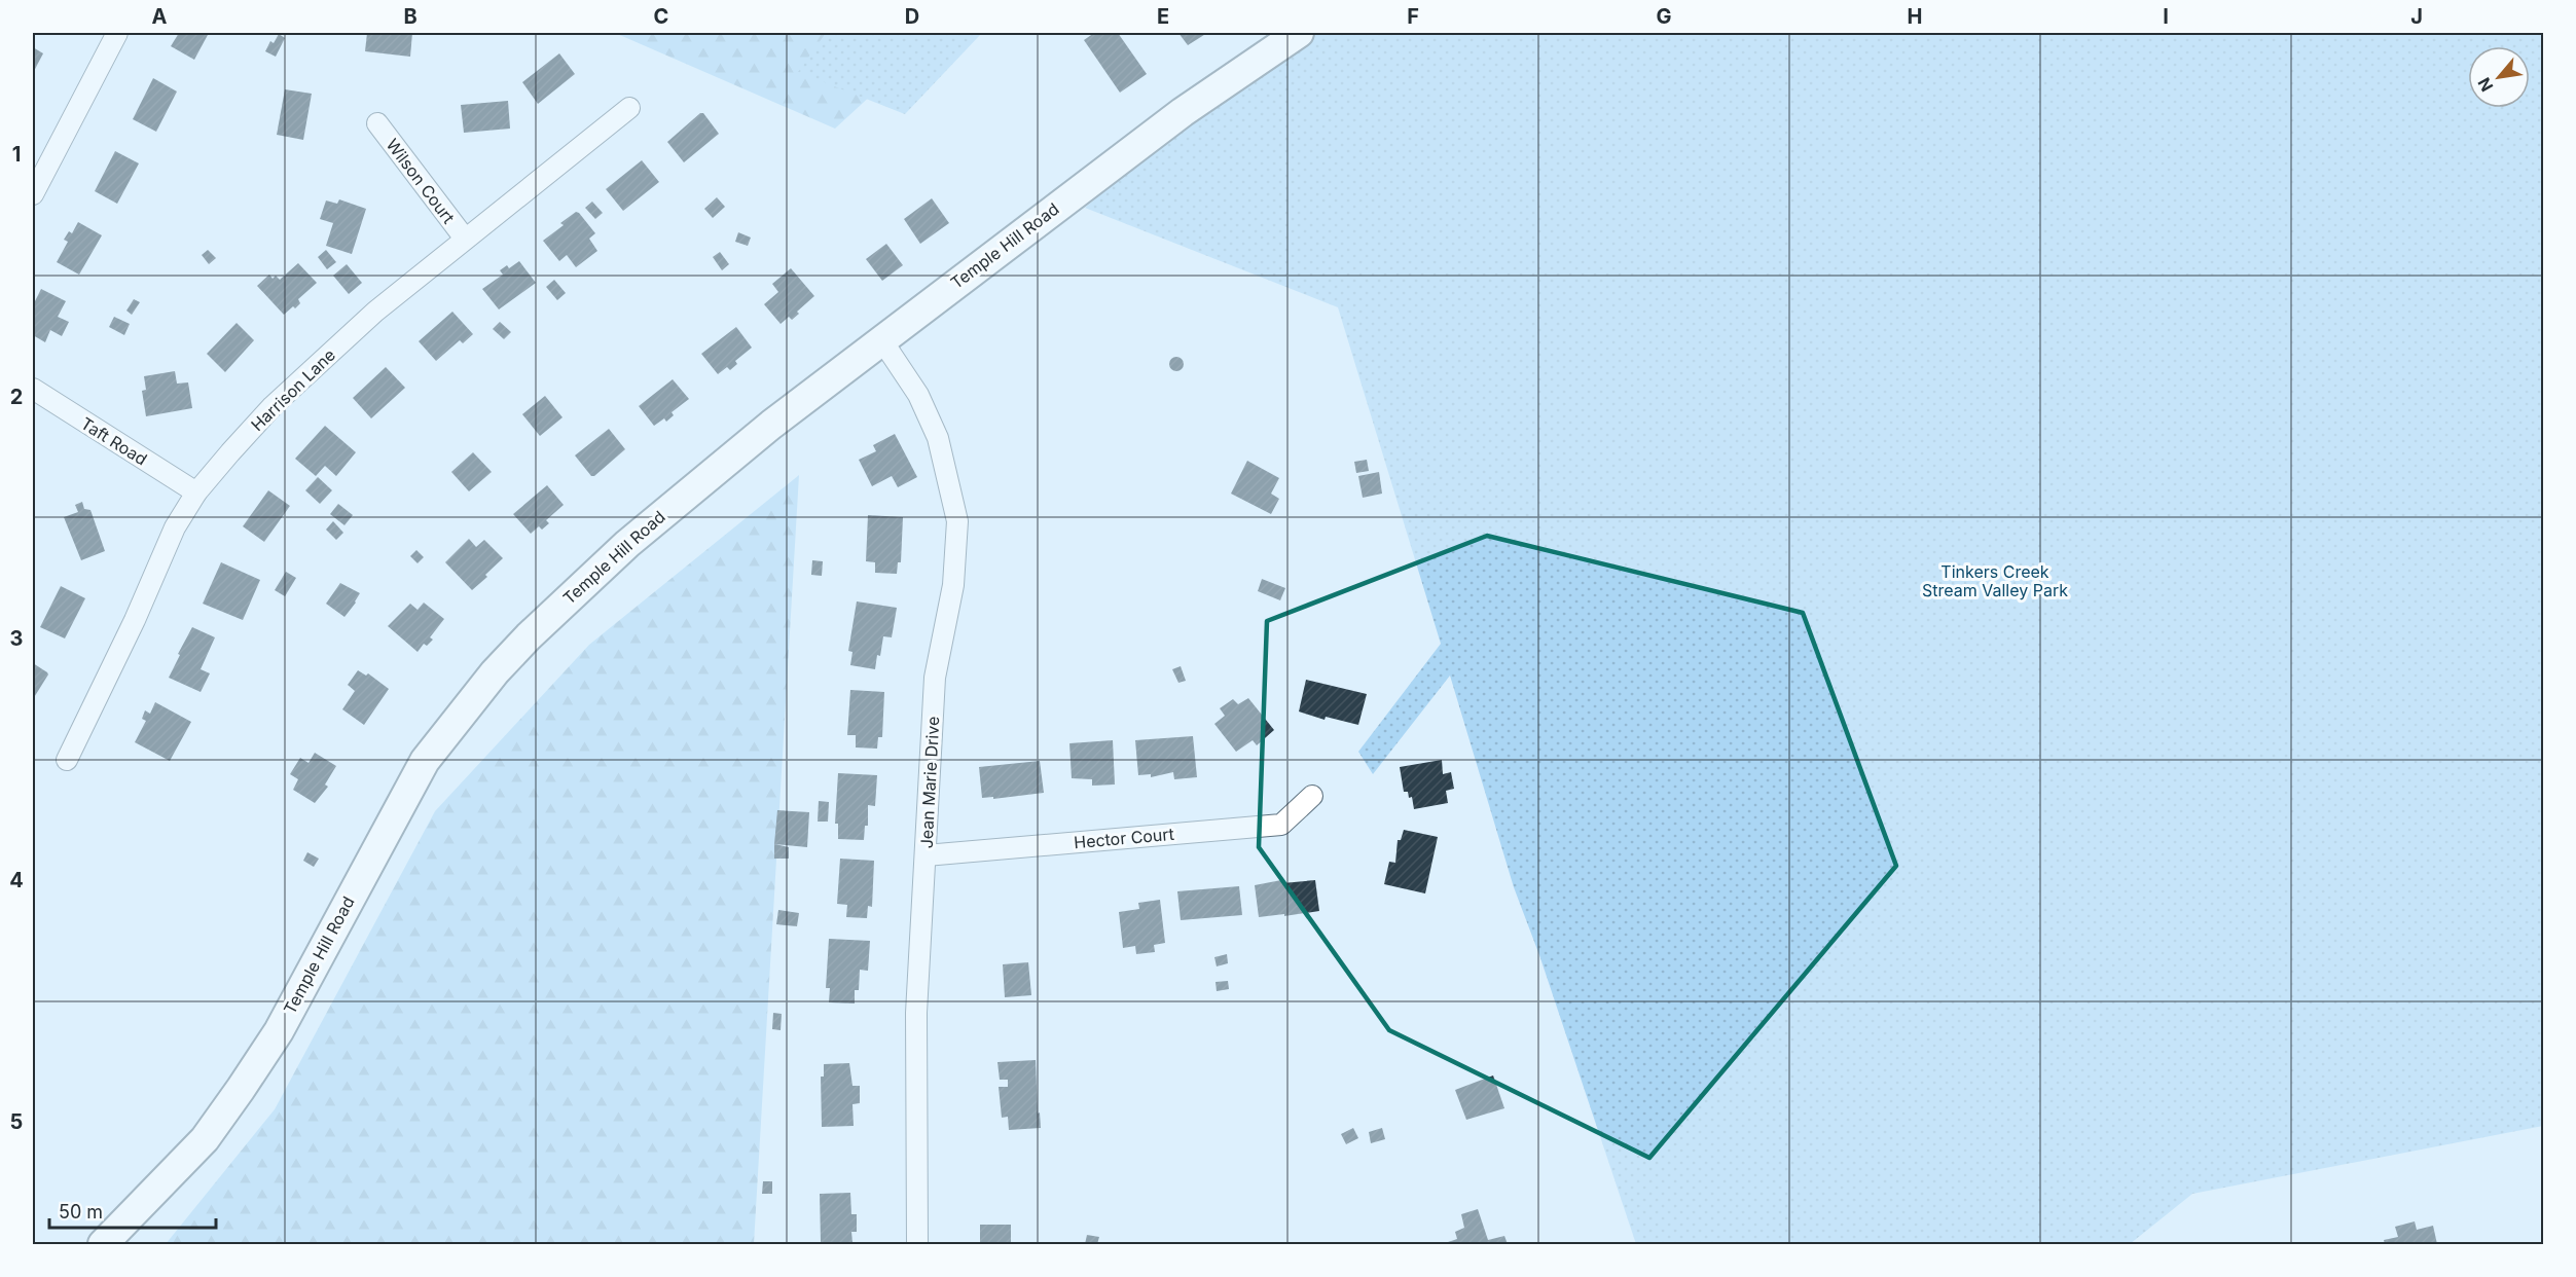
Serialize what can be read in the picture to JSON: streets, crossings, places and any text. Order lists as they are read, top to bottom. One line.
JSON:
{"streets":{"main road":["Temple Hill Road"],"street":["Wilson Court","Harrison Lane","Taft Road","Jean Marie Drive","Hector Court"]},"crossings":[["Wilson Court","Harrison Lane"],["Temple Hill Road","Jean Marie Drive"],["Harrison Lane","Taft Road"],["Jean Marie Drive","Hector Court"]],"parks":["Tinkers Creek Stream Valley Park"],"scale_bar":"50 m","north":"bottom left","grid":{"columns":["A","B","C","D","E","F","G","H","I","J"],"rows":["1","2","3","4","5"]}}
